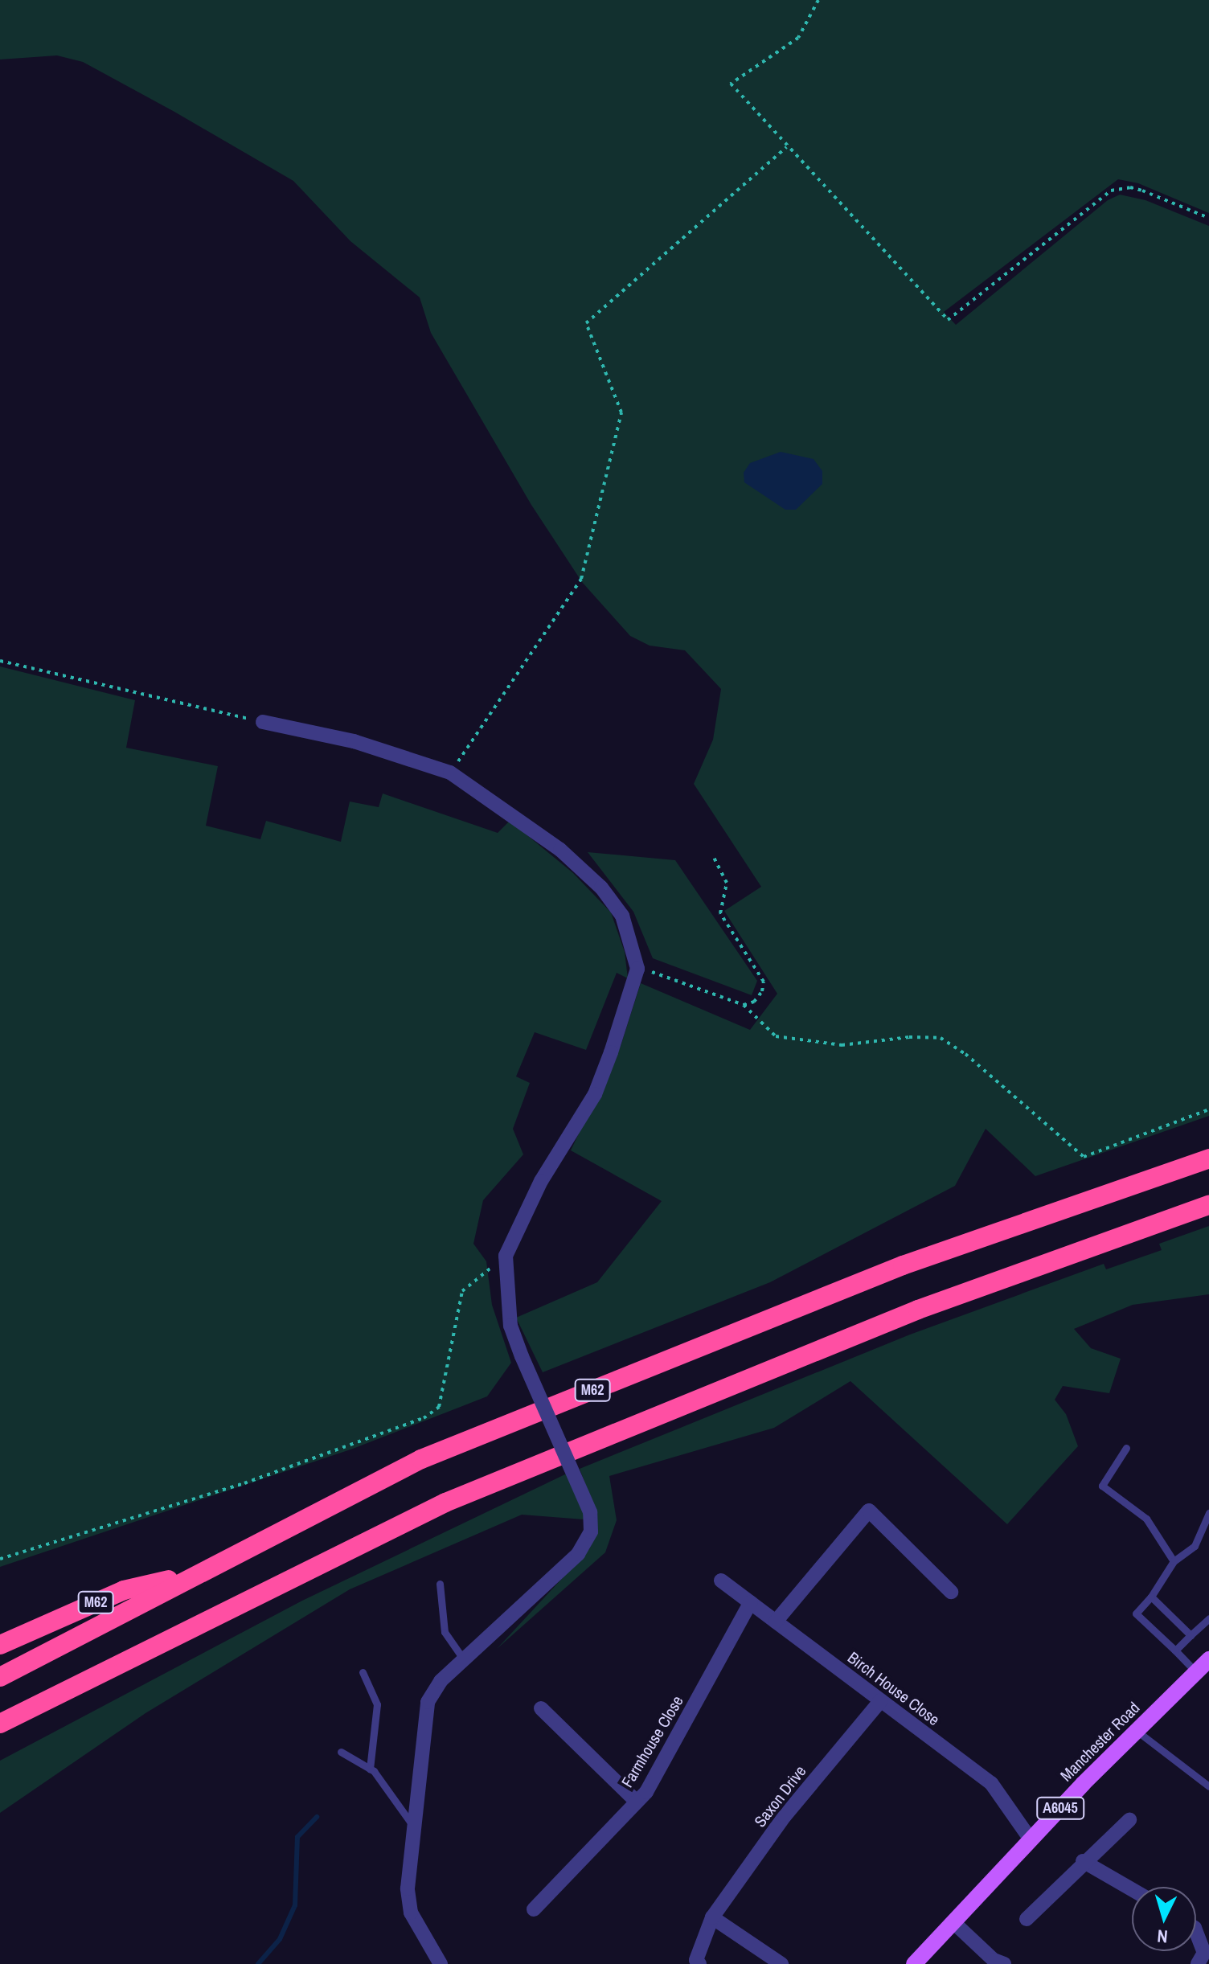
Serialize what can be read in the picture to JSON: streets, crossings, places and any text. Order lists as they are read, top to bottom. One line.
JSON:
{"streets":{"highway":["M62"],"main road":["Manchester Road","A6045"],"street":["Birch House Close","Farmhouse Close","Saxon Drive"]},"crossings":[["Birch House Close","Farmhouse Close"],["Birch House Close","Manchester Road"],["Birch House Close","Saxon Drive"]],"north":"bottom"}
